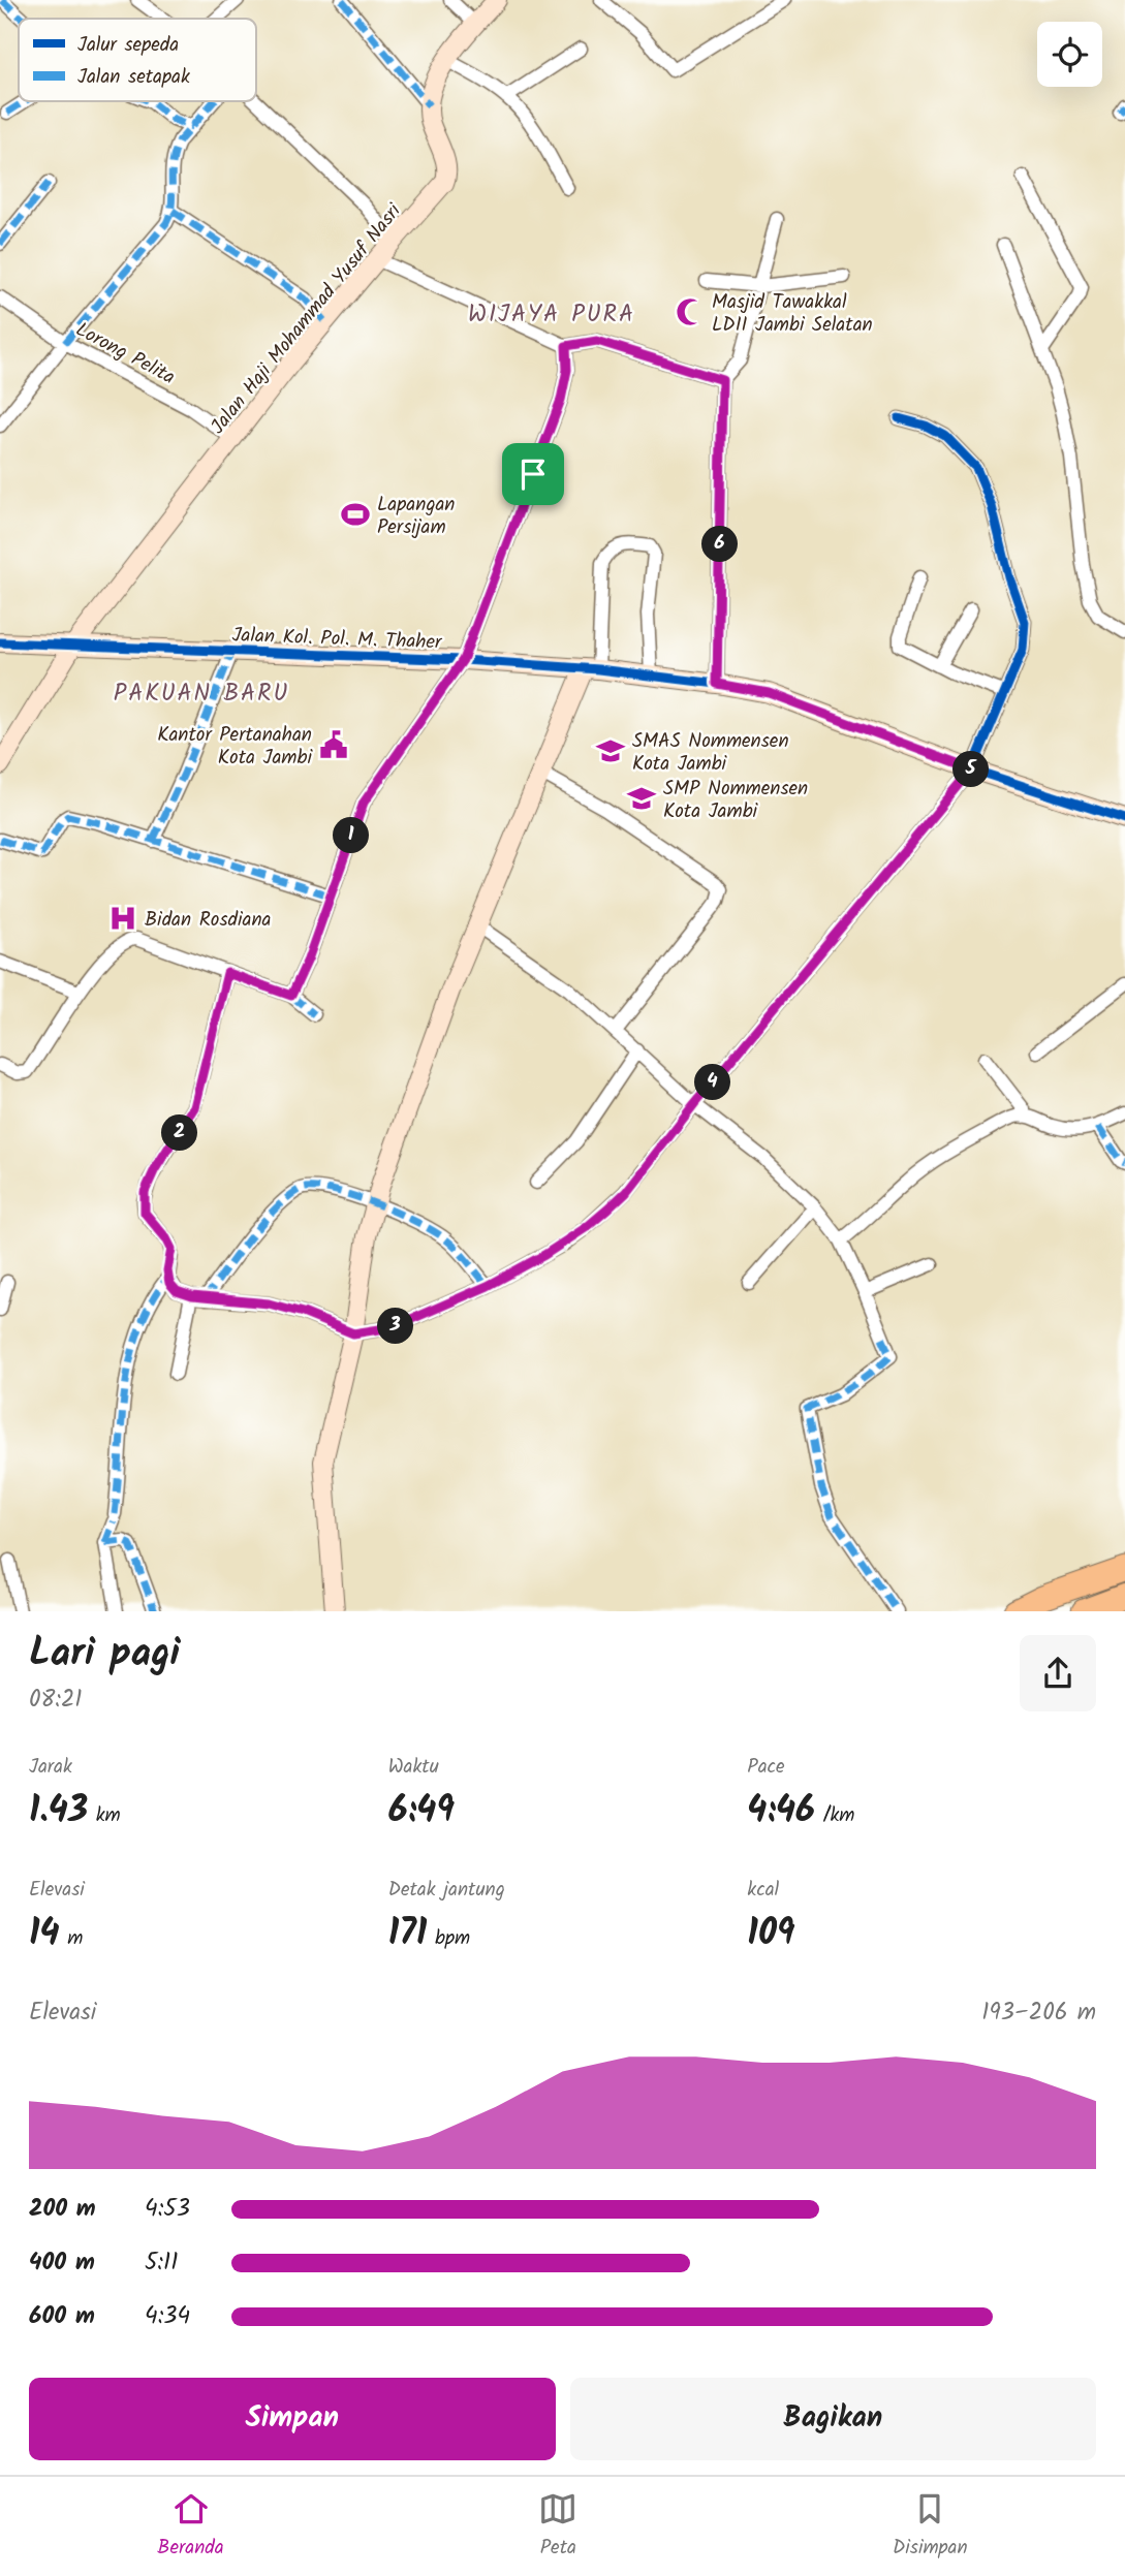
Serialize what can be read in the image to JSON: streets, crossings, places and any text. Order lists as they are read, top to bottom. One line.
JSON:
{"streets":{"street":["Jalan Haji Mohammad Yusuf Nasri","Lorong Pelita","Jalan Kol. Pol. M. Thaher"]},"crossings":[["Jalan Haji Mohammad Yusuf Nasri","Lorong Pelita"],["Jalan Haji Mohammad Yusuf Nasri","Jalan Kol. Pol. M. Thaher"]],"districts":["WIJAYA PURA","PAKUAN BARU"],"places":{"mosque":["Masjid Tawakkal LDII Jambi Selatan"],"sports":["Lapangan Persijam"],"public building":["Kantor Pertanahan Kota Jambi"],"school or university":["SMAS Nommensen Kota Jambi","SMP Nommensen Kota Jambi"],"hospital":["Bidan Rosdiana"]},"legend":["Jalur sepeda","Jalan setapak"],"page":{"pins":["6","5","1","4","2","3"],"heading":["Lari pagi","08:21"],"stats":[["Jarak","1.43 km"],["Waktu","6:49"],["Pace","4:46 /km"],["Elevasi","14 m"],["Detak jantung","171 bpm"],["kcal","109"]],"chart":["Elevasi","193–206 m"],"list":[{"name":"200 m","note":"4:53"},{"name":"400 m","note":"5:11"},{"name":"600 m","note":"4:34"}],"buttons":["Simpan","Bagikan"],"tabs":["Beranda","Peta","Disimpan"]}}
